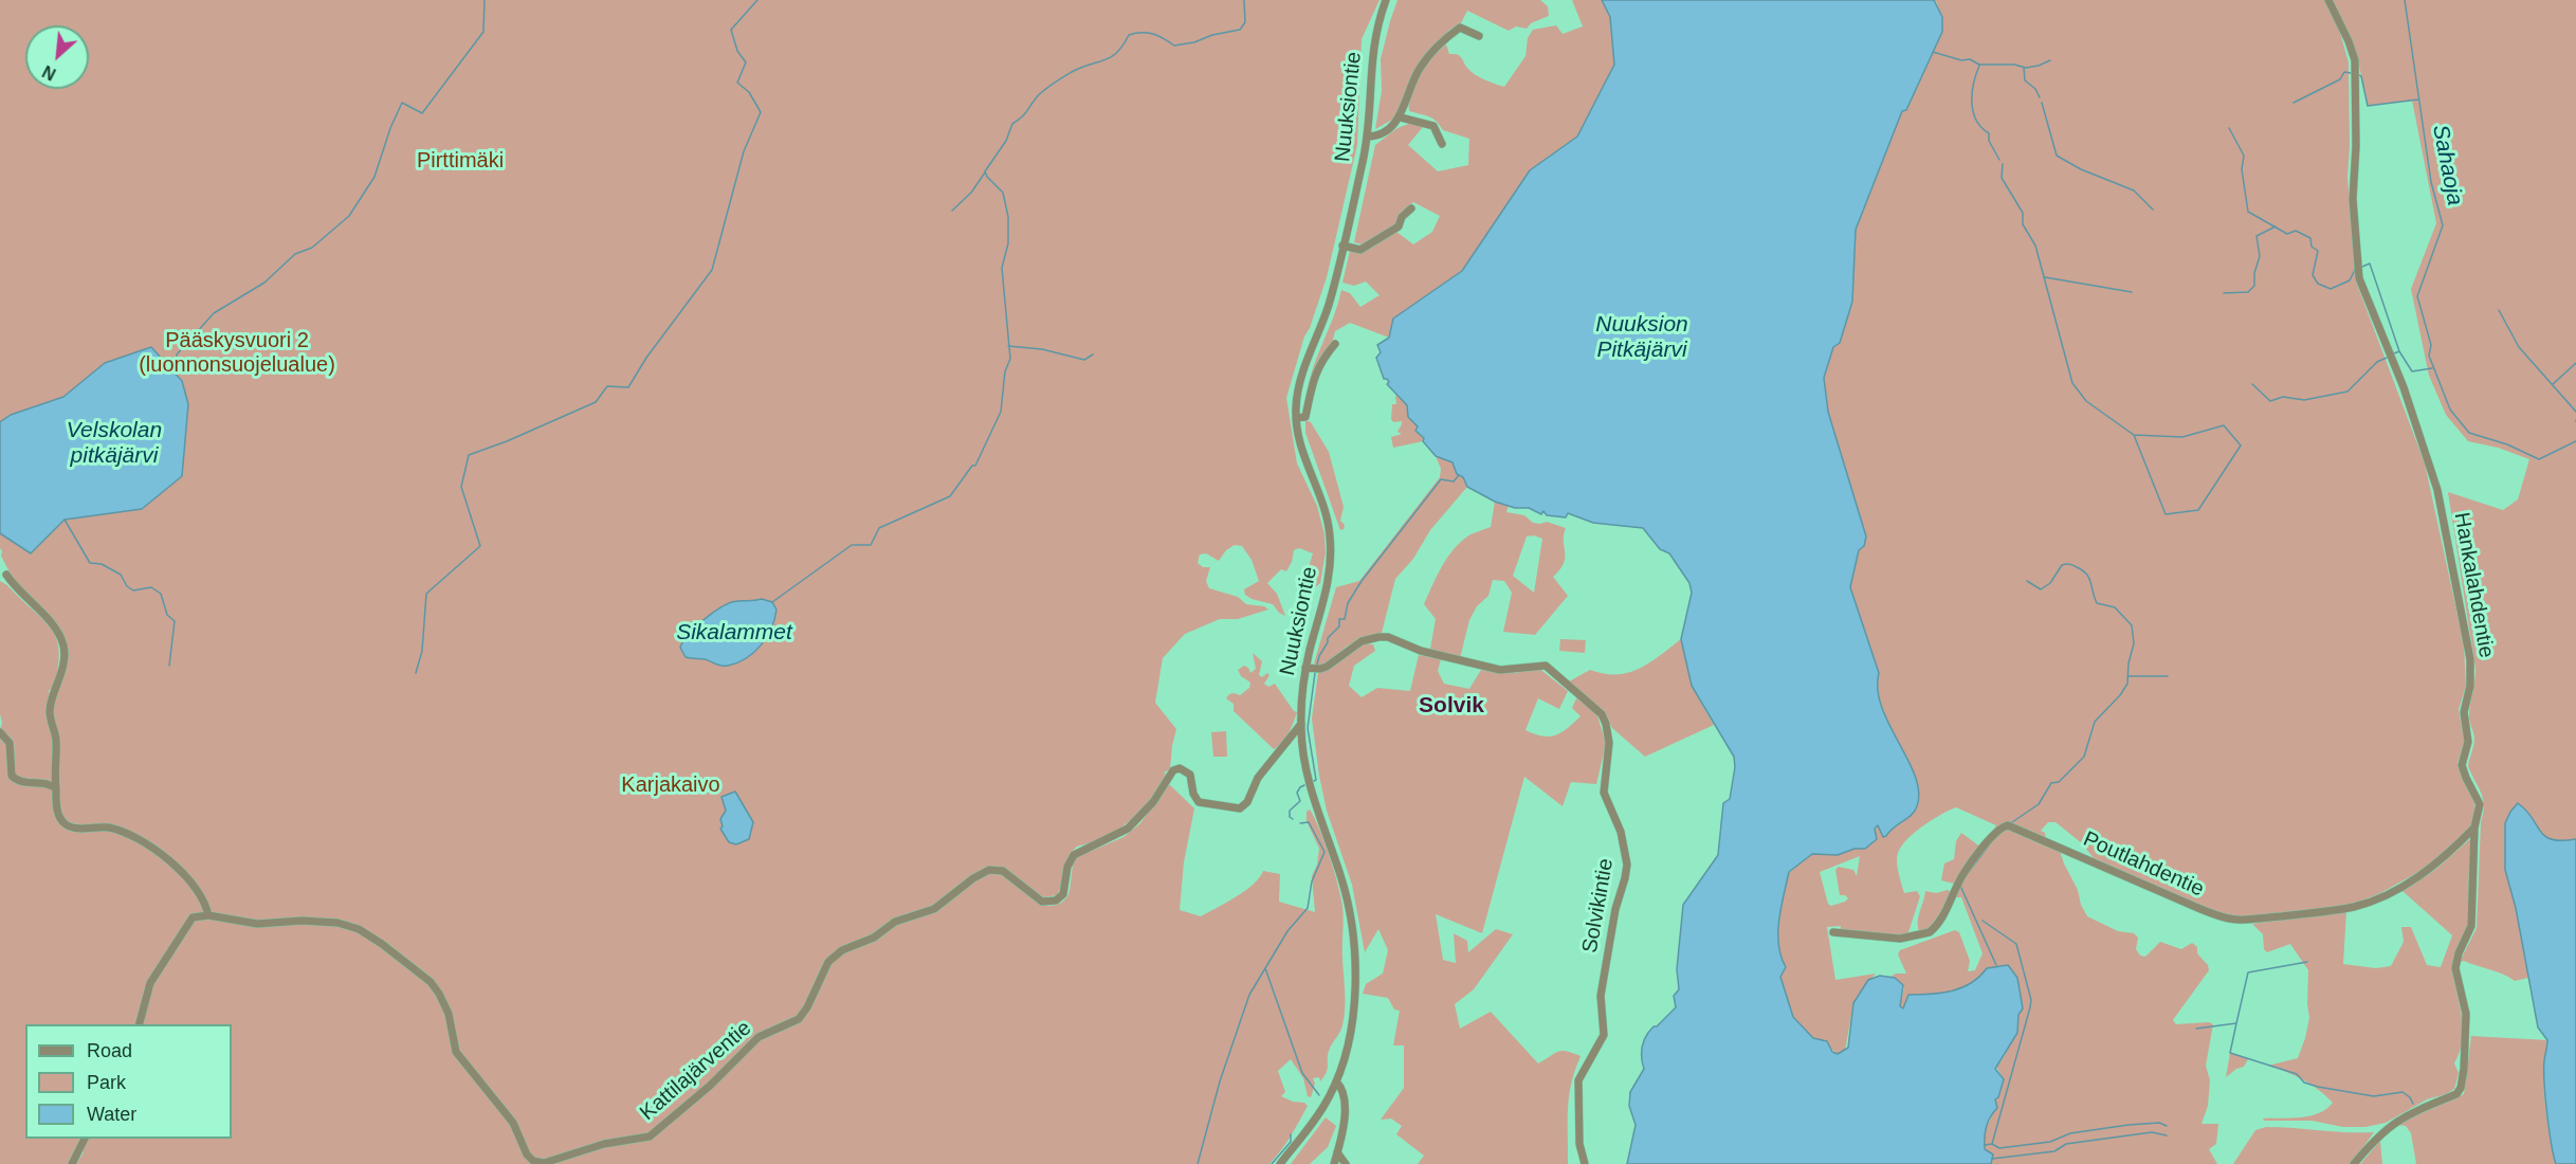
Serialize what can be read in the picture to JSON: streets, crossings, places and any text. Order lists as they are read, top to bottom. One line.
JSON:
{"streets":{"street":["Nuuksiontie","Hankalahdentie","Poutlahdentie","Solvikintie","Kattilajärventie"]},"crossings":[["Nuuksiontie","Solvikintie"],["Nuuksiontie","Kattilajärventie"],["Hankalahdentie","Poutlahdentie"]],"districts":["Solvik"],"water":["Sahaoja","Nuuksion Pitkäjärvi","Velskolan pitkäjärvi","Sikalammet"],"parks":["Pirttimäki","Pääskysvuori 2 (luonnonsuojelualue)","Karjakaivo"],"legend":["Road","Park","Water"],"north":"bottom left"}
